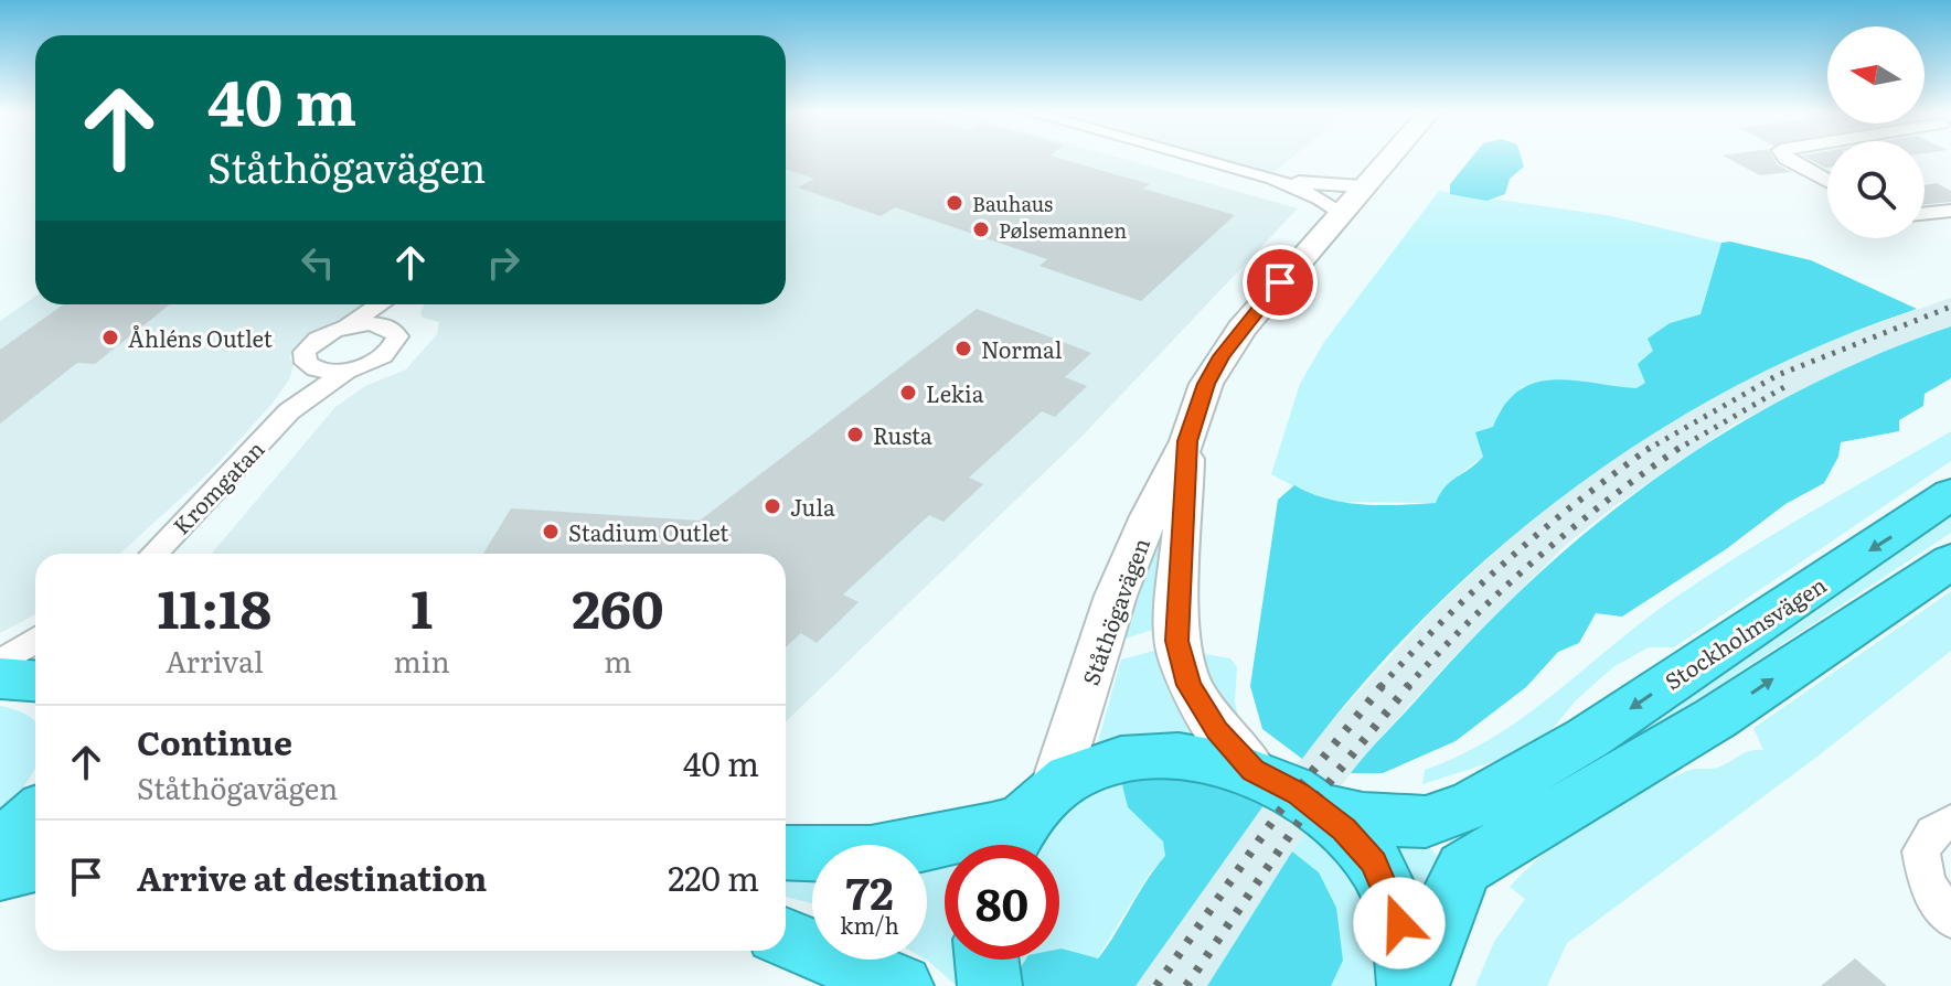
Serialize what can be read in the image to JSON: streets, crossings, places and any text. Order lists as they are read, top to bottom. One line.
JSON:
{"streets":{"highway":["Stockholmsvägen"],"main road":["Ståthögavägen"],"street":["Kromgatan"]},"places":["Bauhaus","Pølsemannen","Åhléns Outlet","Normal","Lekia","Rusta","Jula","Stadium Outlet"],"north":"left","page":{"turn":["40 m","Ståthögavägen"],"eta":["11:18","Arrival","1","min","260","m"],"list":[{"name":"Continue","note":"Ståthögavägen","value":"40 m"},{"name":"Arrive at destination","value":"220 m"}],"speed":"72 km/h","limit":"80"}}
